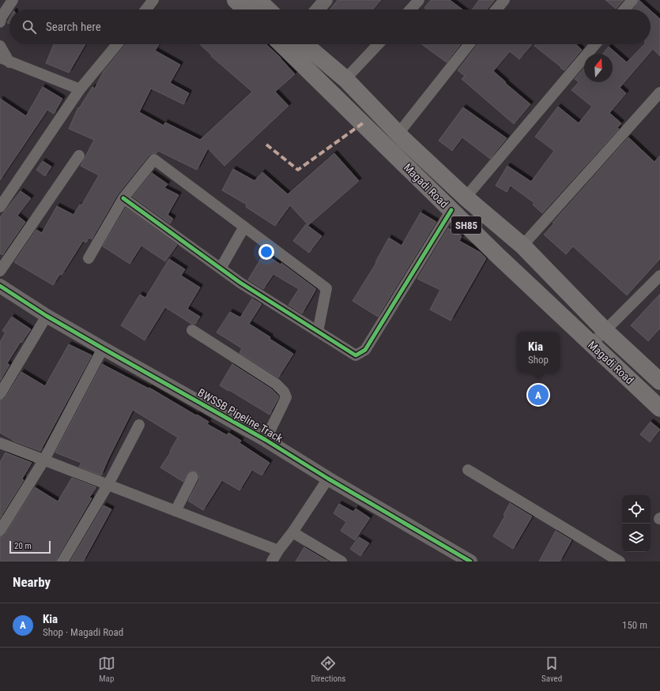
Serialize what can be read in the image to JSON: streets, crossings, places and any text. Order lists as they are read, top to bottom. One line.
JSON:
{"streets":{"main road":["Magadi Road","SH85"],"street":["BWSSB Pipeline Track"]},"scale_bar":"20 m","north":"top","page":{"search":"Search here","popup":["Kia","Shop"],"pins":"A","scale":"20 m","heading":"Nearby","list":[{"mark":"A","name":"Kia","note":"Shop · Magadi Road","value":"150 m"}],"nav":["Map","Directions","Saved"]}}
